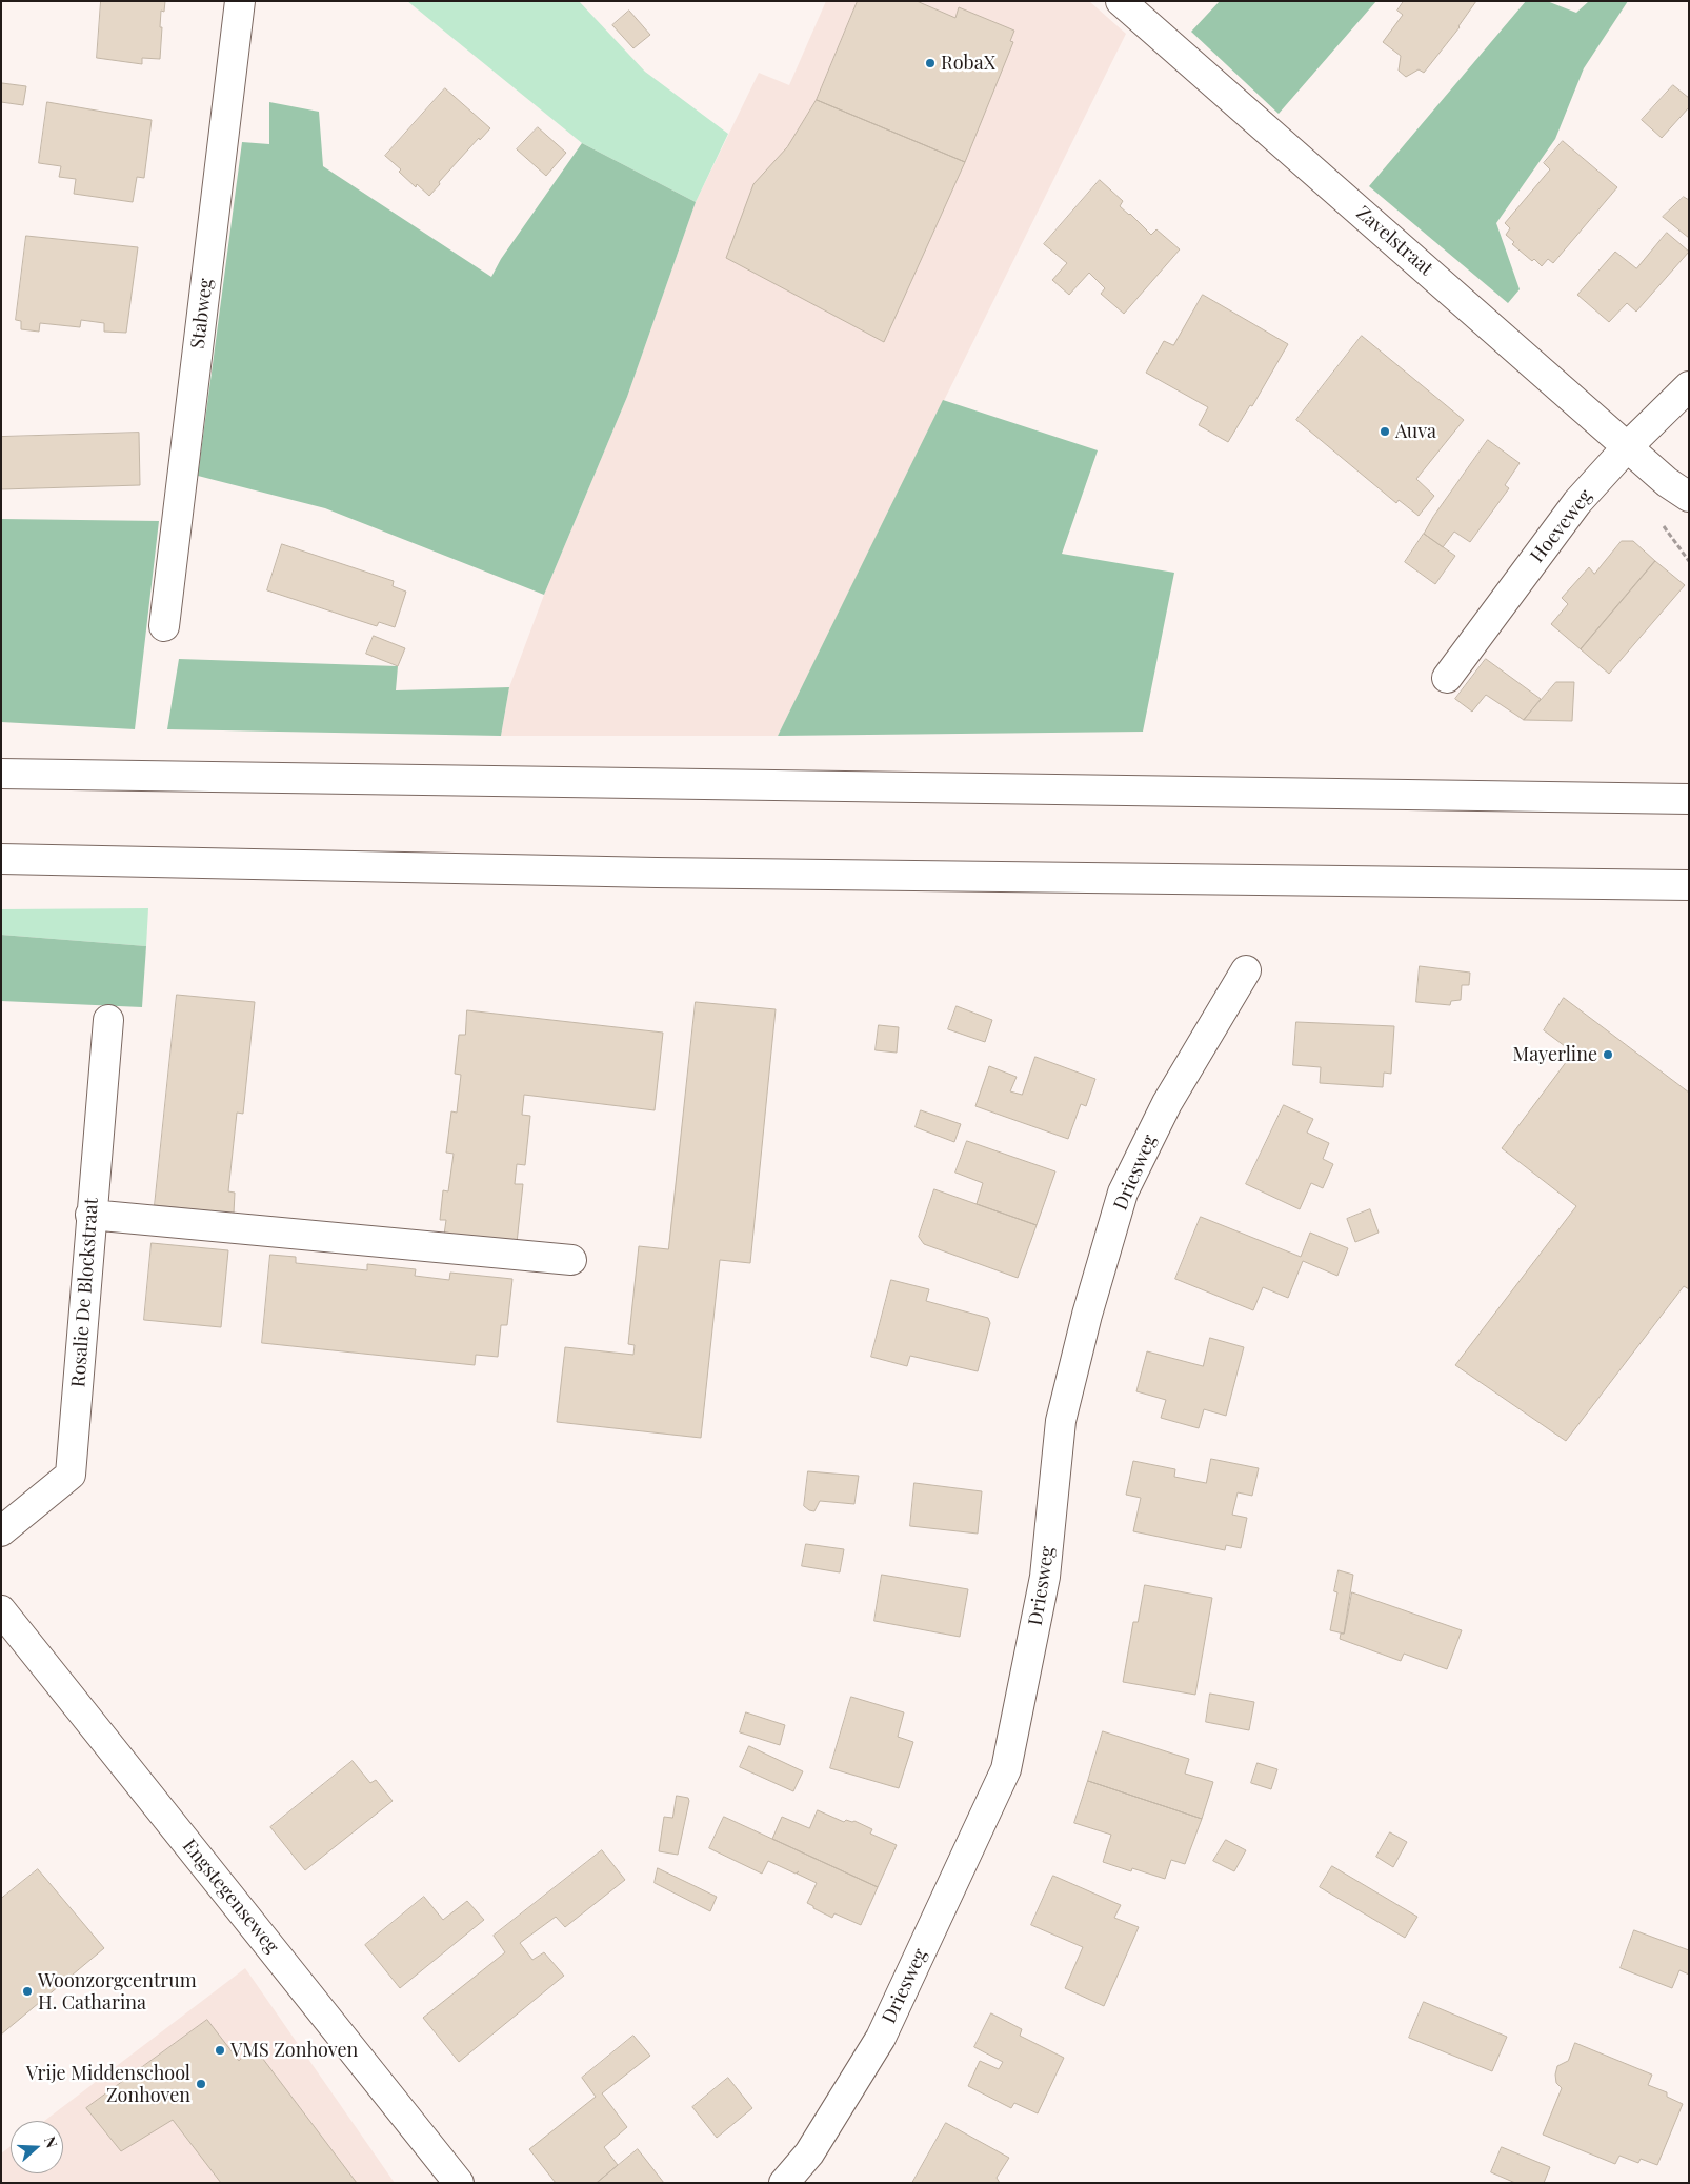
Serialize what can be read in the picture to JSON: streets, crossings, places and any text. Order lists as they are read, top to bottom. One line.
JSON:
{"streets":{"main road":["Zavelstraat","Stabweg","Hoeveweg","Driesweg","Rosalie De Blockstraat","Engstegenseweg"]},"crossings":[["Zavelstraat","Hoeveweg"]],"places":["RobaX","Auva","Mayerline","Woonzorgcentrum H. Catharina","VMS Zonhoven","Vrije Middenschool Zonhoven"],"north":"right"}
